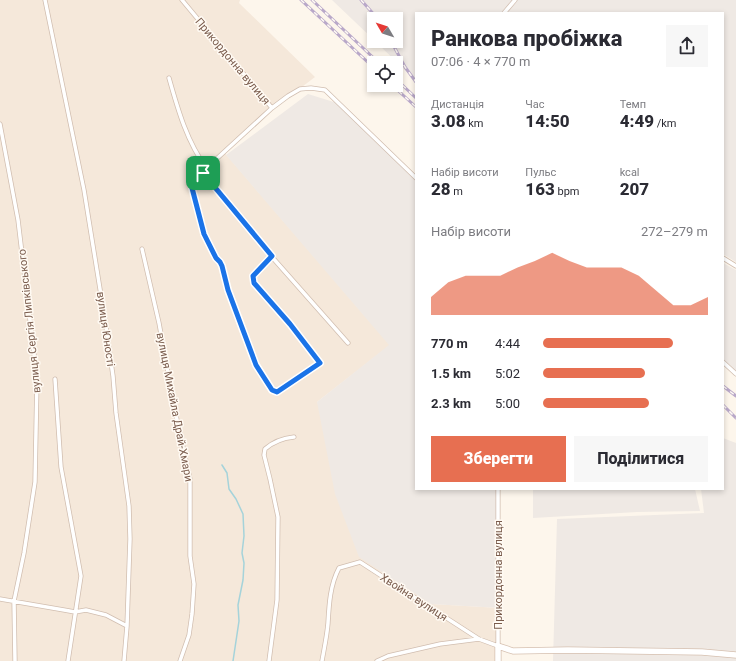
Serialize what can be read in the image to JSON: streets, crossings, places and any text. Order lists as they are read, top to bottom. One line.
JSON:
{"streets":{"street":["Прикордонна вулиця","вулиця Сергія Липківського","вулиця Юності","вулиця Михайла Драй-Хмари","Хвойна вулиця"]},"north":"top left","page":{"heading":["Ранкова пробіжка","07:06 · 4 × 770 m"],"stats":[["Дистанція","3.08 km"],["Час","14:50"],["Темп","4:49 /km"],["Набір висоти","28 m"],["Пульс","163 bpm"],["kcal","207"]],"chart":["Набір висоти","272–279 m"],"list":[{"name":"770 m","note":"4:44"},{"name":"1.5 km","note":"5:02"},{"name":"2.3 km","note":"5:00"}],"buttons":["Зберегти","Поділитися"]}}
